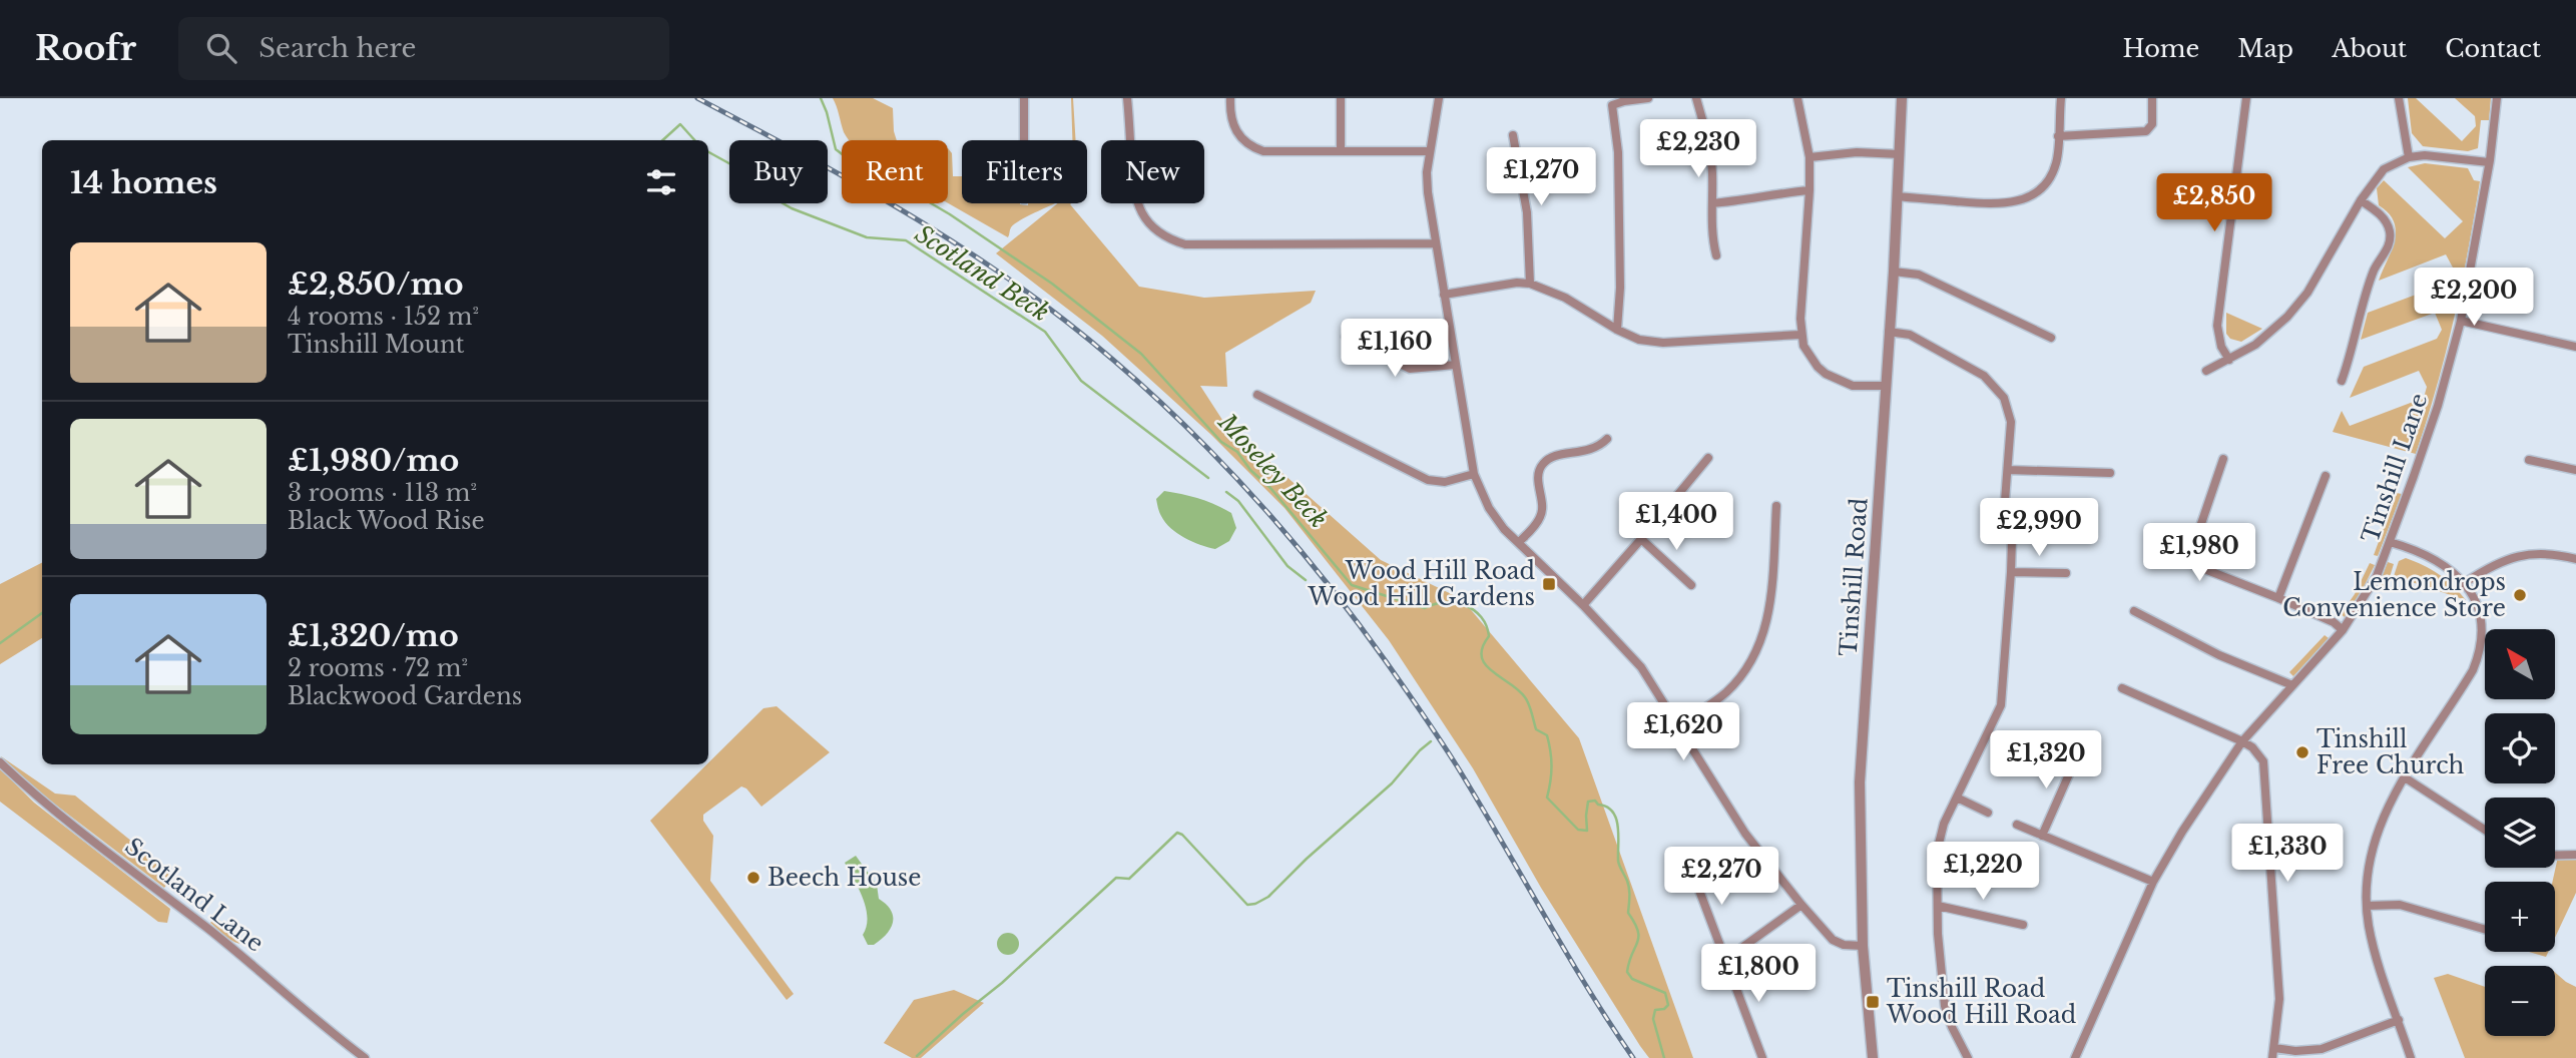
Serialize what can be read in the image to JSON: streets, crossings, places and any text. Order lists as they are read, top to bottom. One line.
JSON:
{"streets":{"street":["Tinshill Lane","Tinshill Road","Scotland Lane"]},"water":["Scotland Beck","Moseley Beck"],"places":{"transit":["Wood Hill Road Wood Hill Gardens","Tinshill Road Wood Hill Road"],"other":["Lemondrops Convenience Store","Tinshill Free Church","Beech House"]},"north":"top left","page":{"header":"Roofr","search":"Search here","nav":["Home","Map","About","Contact"],"price":["£2,230","£1,270","£2,850","£2,200","£1,160","£1,400","£2,990","£1,980","£1,620","£1,320","£1,330","£1,220","£2,270","£1,800"],"chip":["Buy","Rent","Filters","New"],"heading":"14 homes","list":[{"name":"£2,850/mo","note":"4 rooms · 152 m² · Tinshill Mount"},{"name":"£1,980/mo","note":"3 rooms · 113 m² · Black Wood Rise"},{"name":"£1,320/mo","note":"2 rooms · 72 m² · Blackwood Gardens"}],"map_buttons":["+","−"]}}
